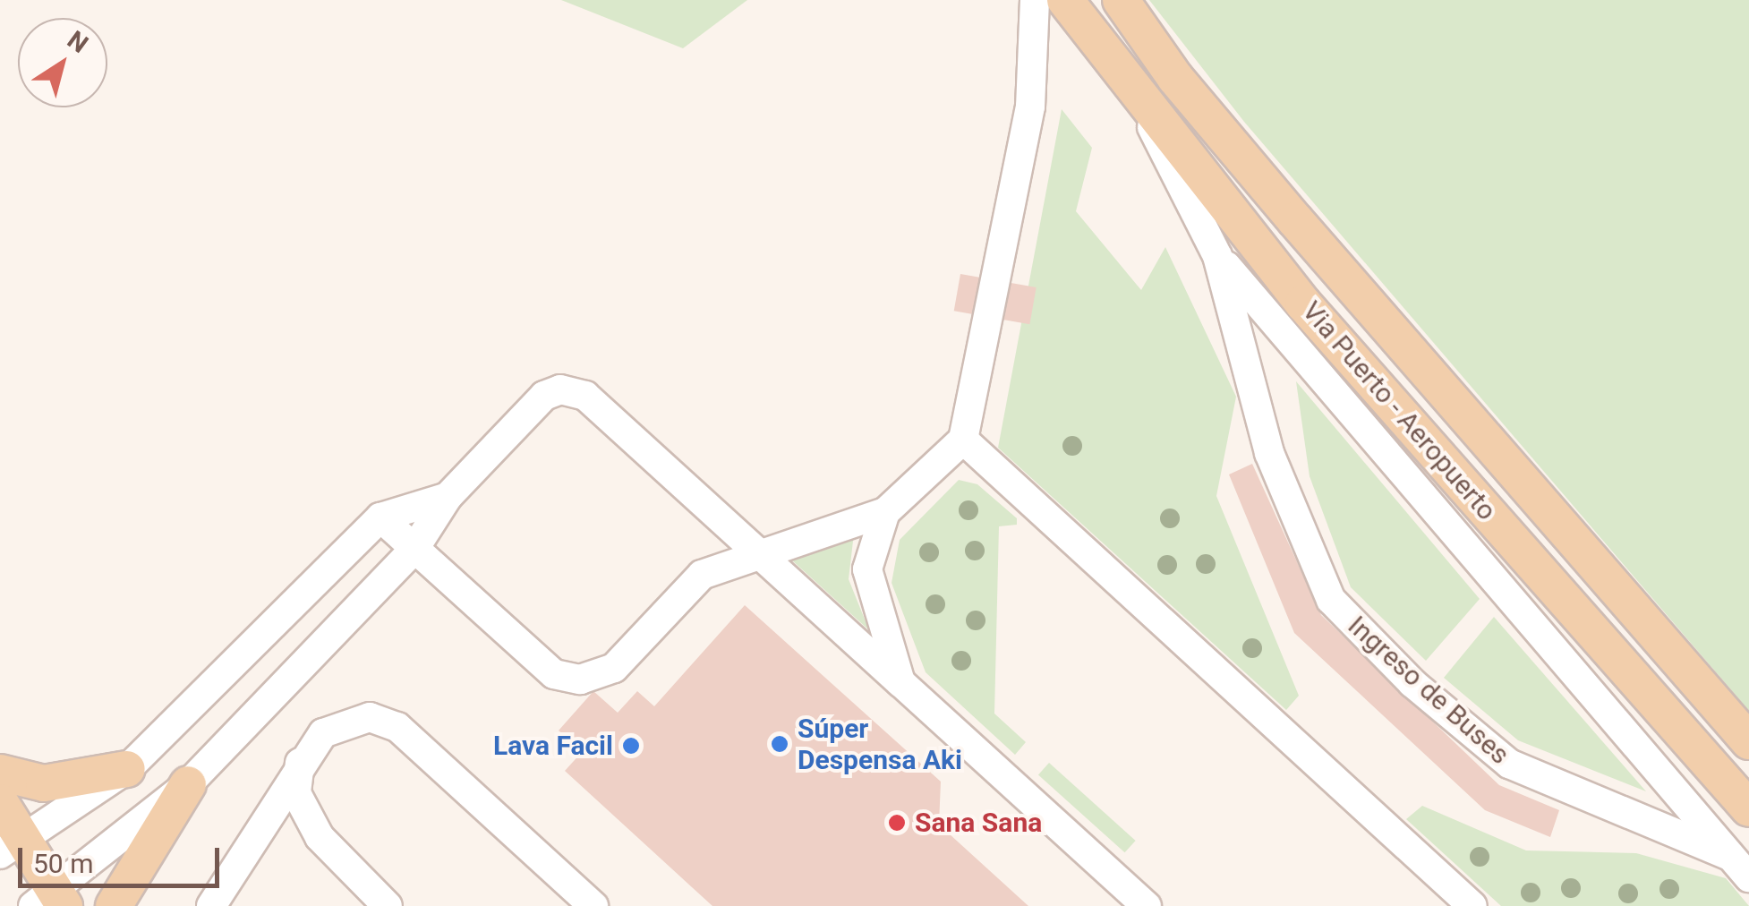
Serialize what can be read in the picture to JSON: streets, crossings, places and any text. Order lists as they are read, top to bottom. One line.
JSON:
{"streets":{"main road":["Via Puerto - Aeropuerto"],"lane":["Ingreso de Buses"]},"crossings":[["Via Puerto - Aeropuerto","Ingreso de Buses"]],"places":["Súper Despensa Aki","Lava Facil","Sana Sana"],"scale_bar":"50 m","north":"top right"}
